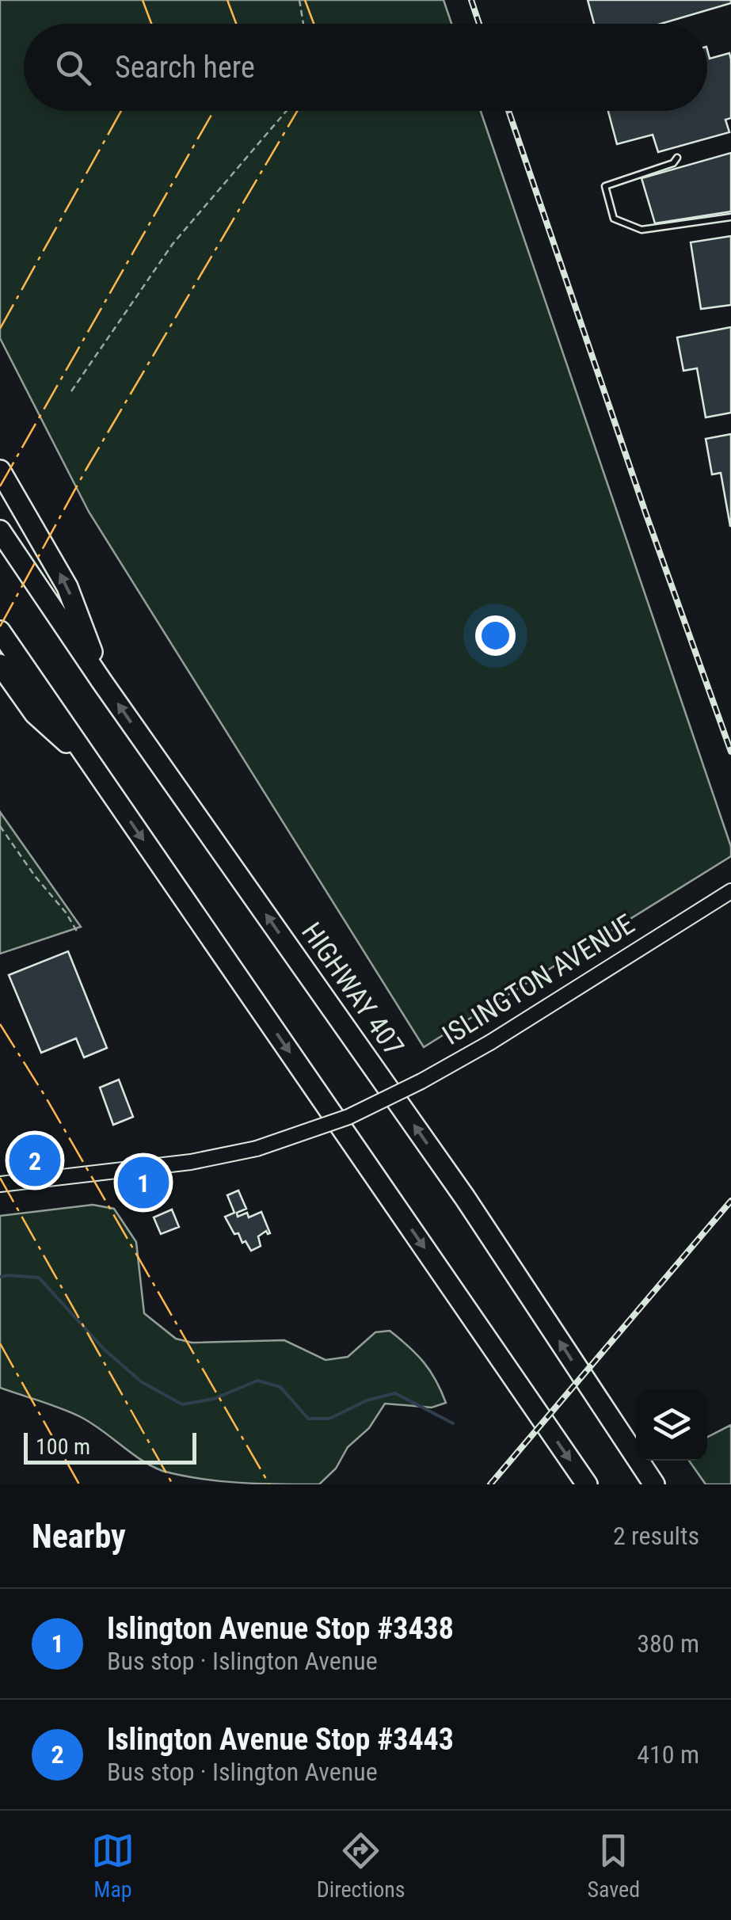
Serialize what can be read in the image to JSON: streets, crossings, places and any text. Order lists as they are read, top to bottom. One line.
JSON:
{"streets":{"highway":["HIGHWAY 407"],"main road":["ISLINGTON AVENUE"]},"scale_bar":"100 m","page":{"search":"Search here","pins":["2","1"],"scale":"100 m","heading":["Nearby","2 results"],"list":[{"mark":"1","name":"Islington Avenue Stop #3438","note":"Bus stop · Islington Avenue","value":"380 m"},{"mark":"2","name":"Islington Avenue Stop #3443","note":"Bus stop · Islington Avenue","value":"410 m"}],"nav":["Map","Directions","Saved"]}}
